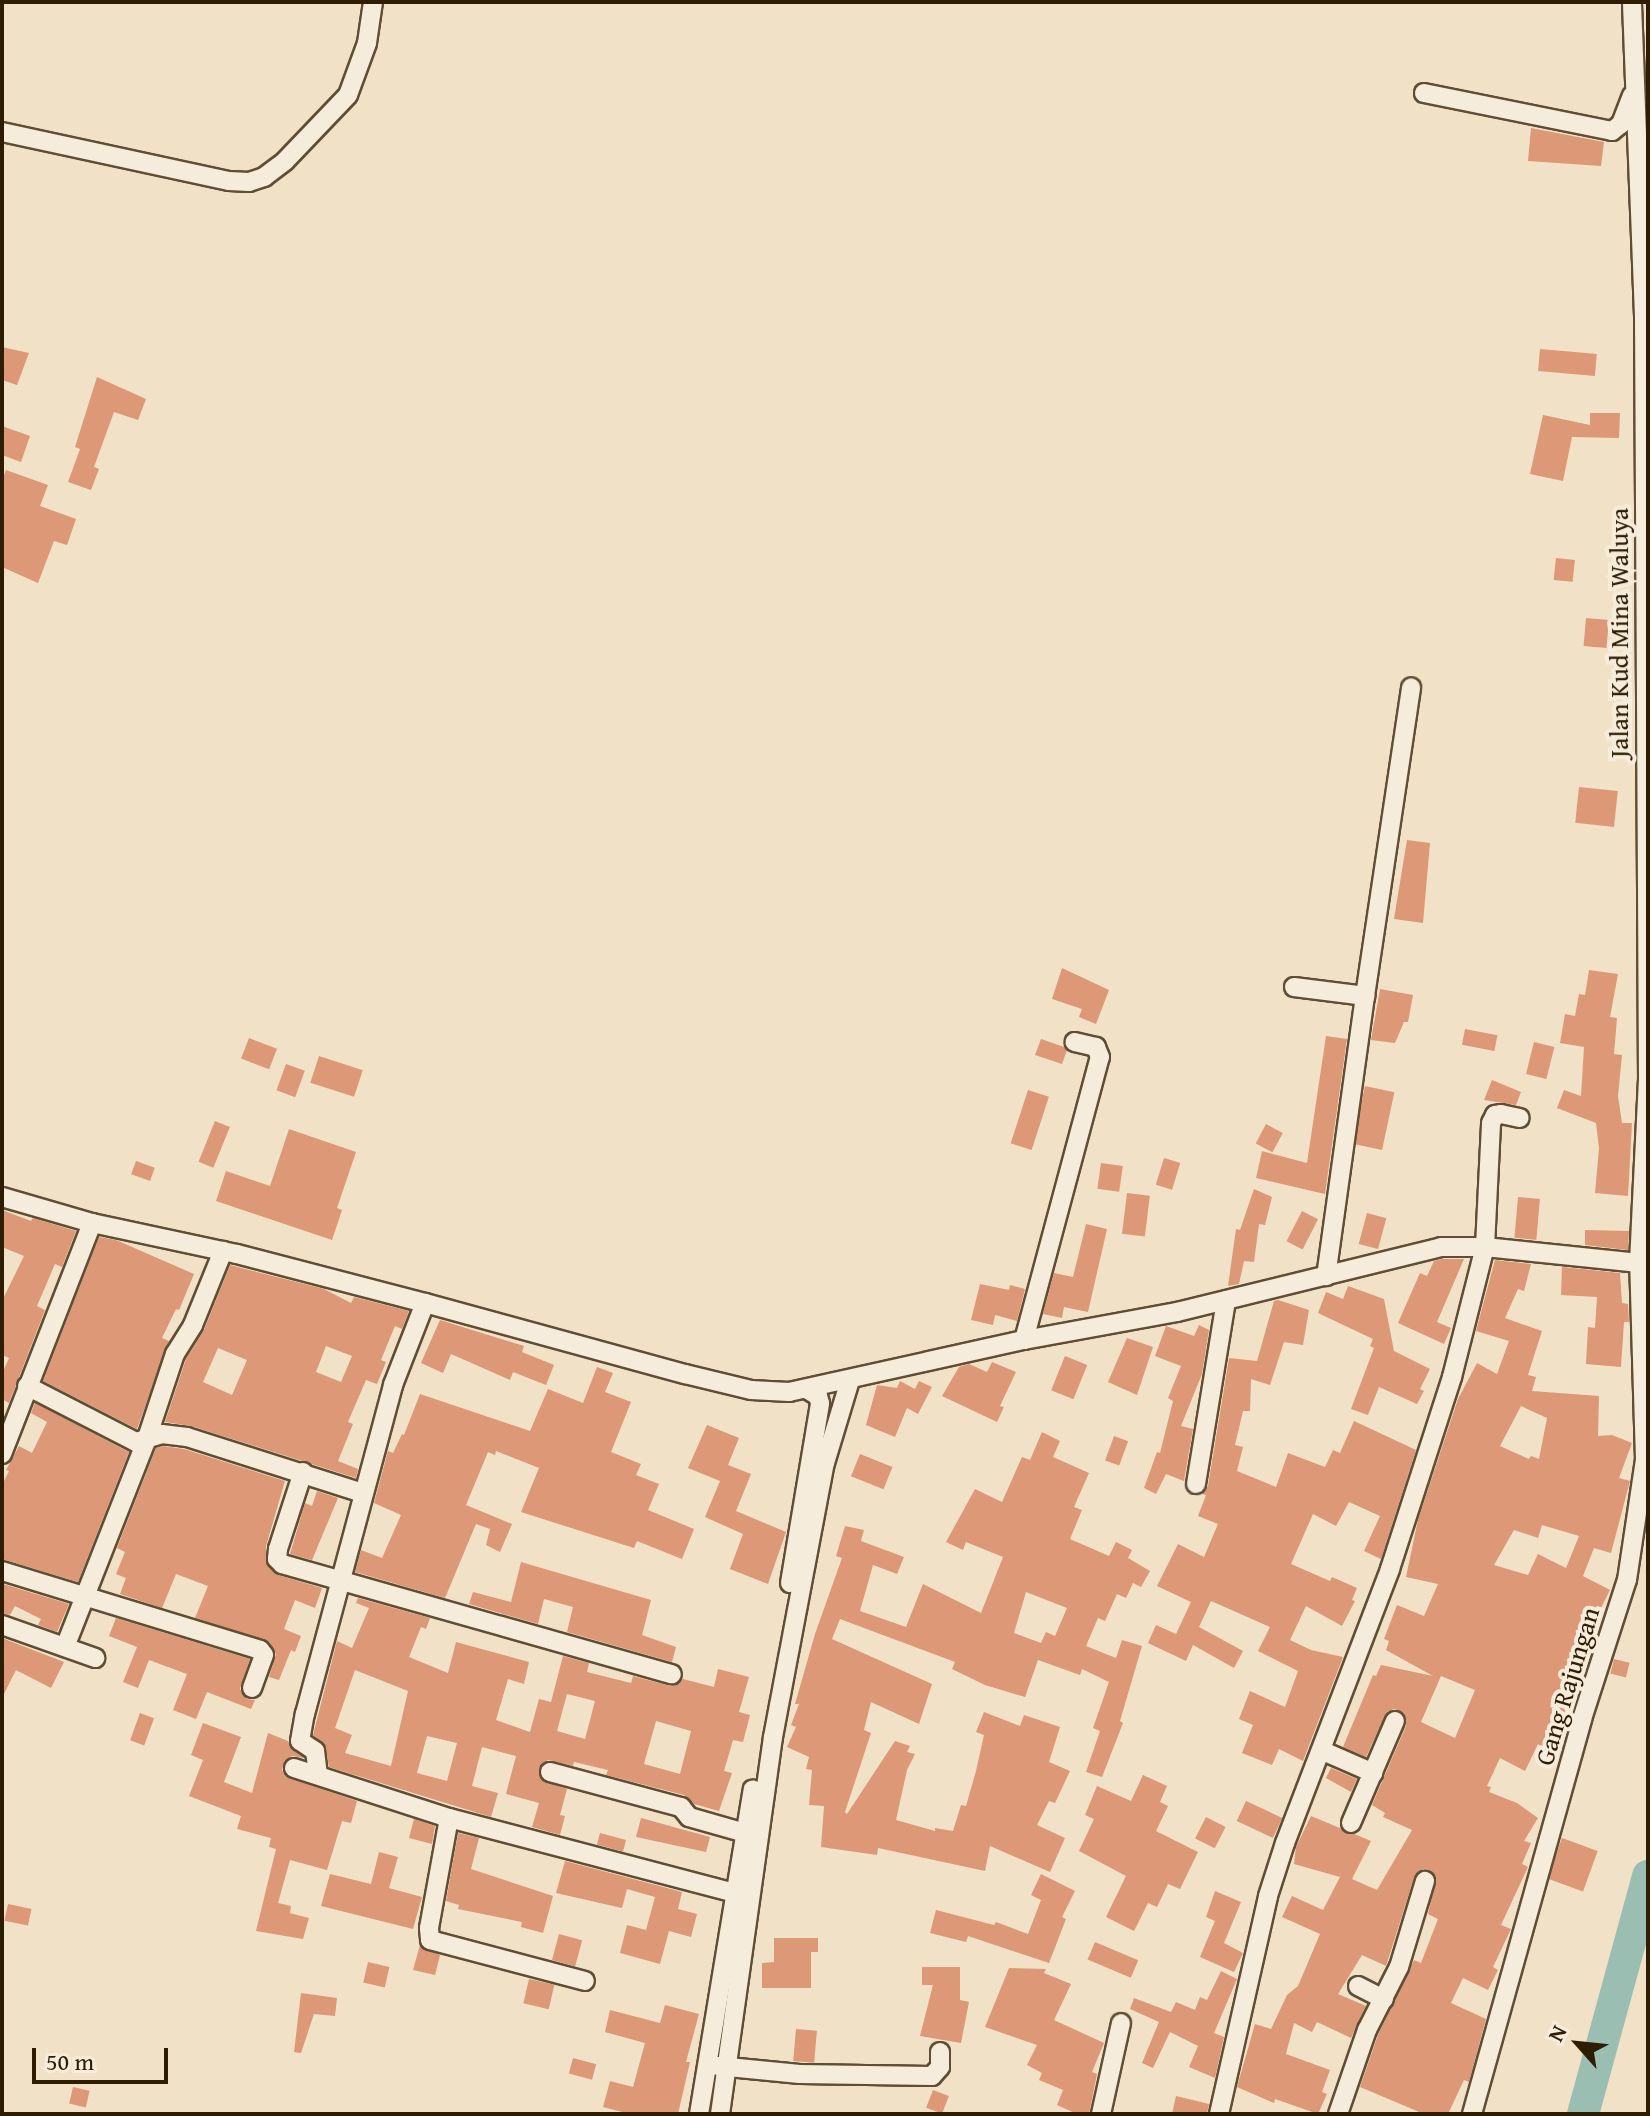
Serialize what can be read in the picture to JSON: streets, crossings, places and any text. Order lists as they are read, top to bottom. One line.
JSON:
{"streets":{"street":["Jalan Kud Mina Waluya","Gang Rajungan"]},"crossings":[["Jalan Kud Mina Waluya","Gang Rajungan"]],"scale_bar":"50 m","north":"top left"}
